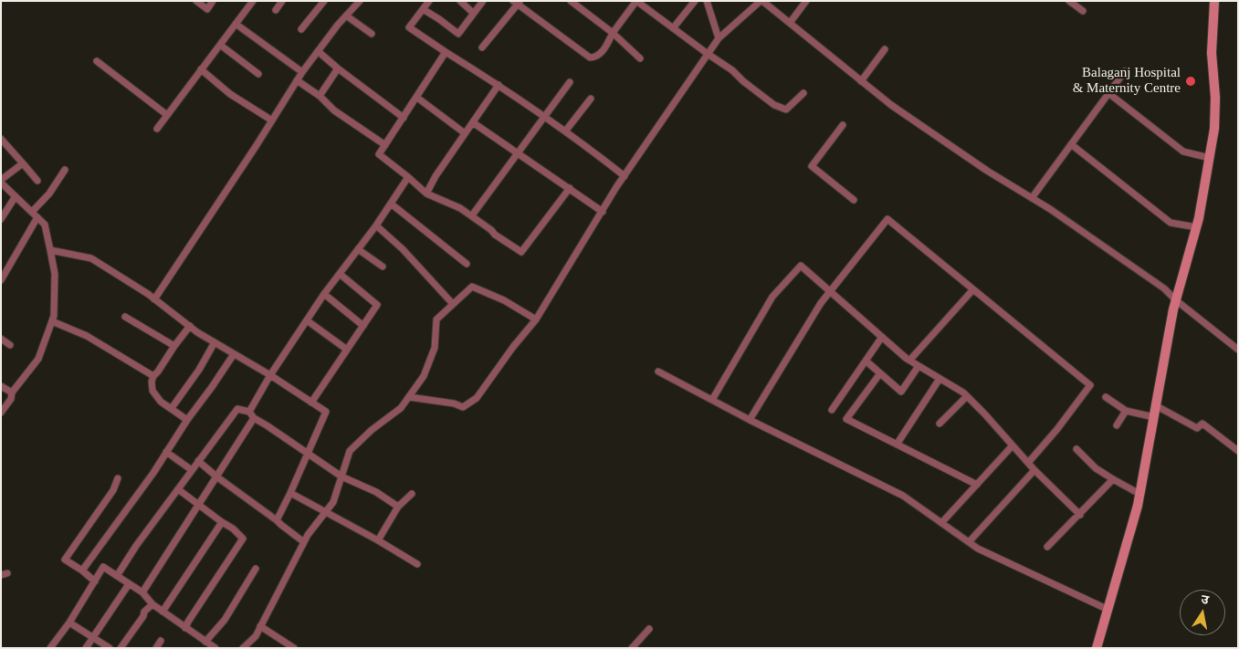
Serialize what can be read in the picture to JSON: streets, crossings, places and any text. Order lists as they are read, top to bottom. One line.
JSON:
{"places":["Balaganj Hospital & Maternity Centre"],"north":"top"}
